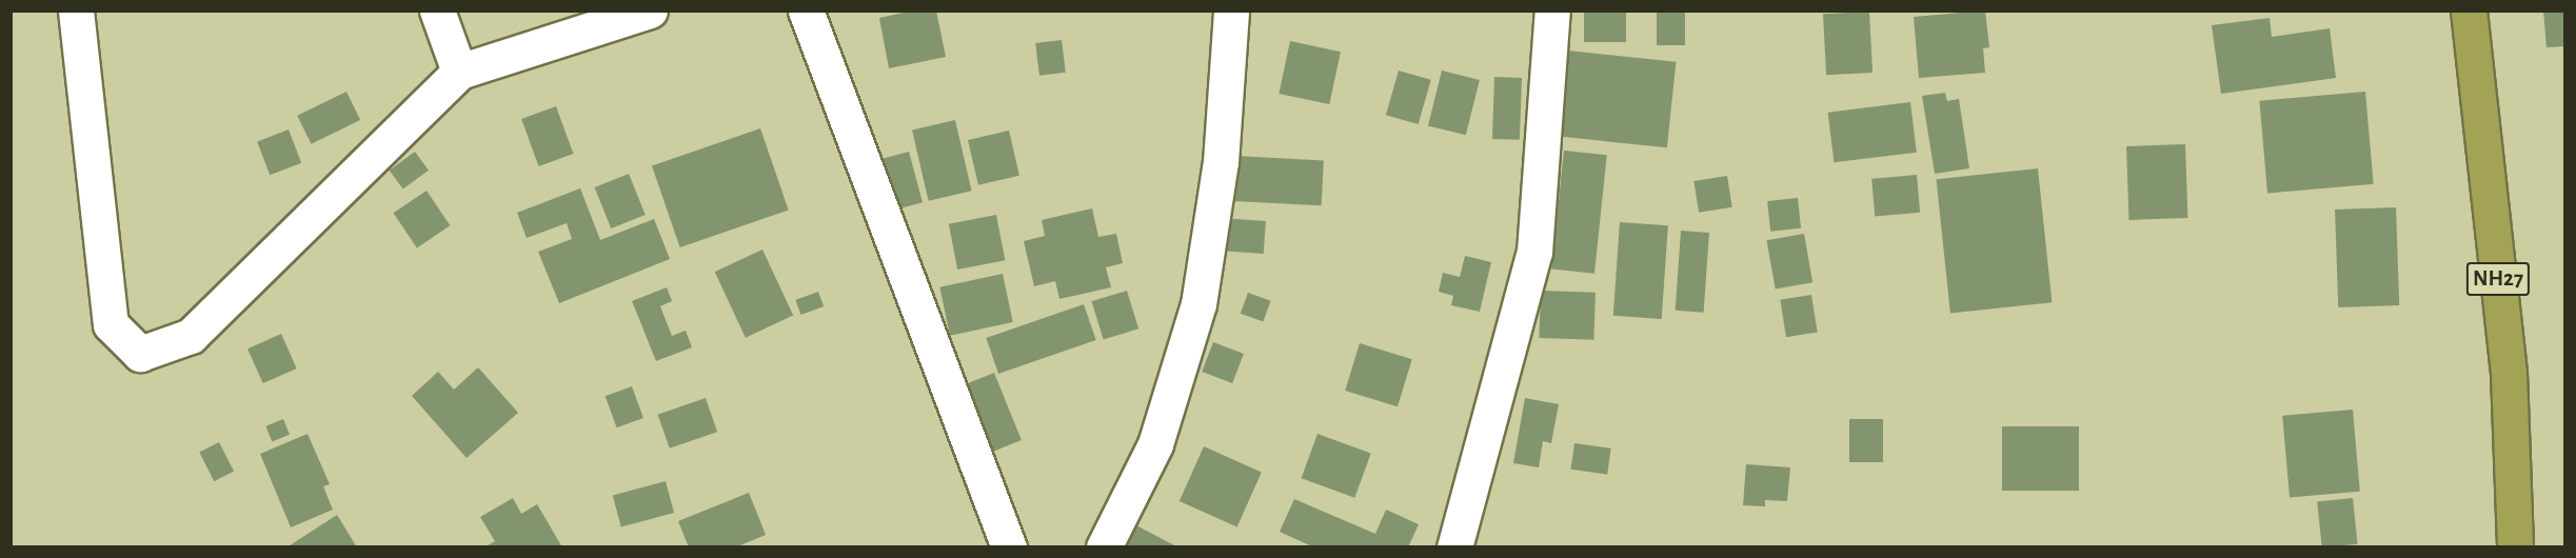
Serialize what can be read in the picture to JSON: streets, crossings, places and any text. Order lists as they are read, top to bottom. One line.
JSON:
{"streets":{"highway":["NH27"]}}
